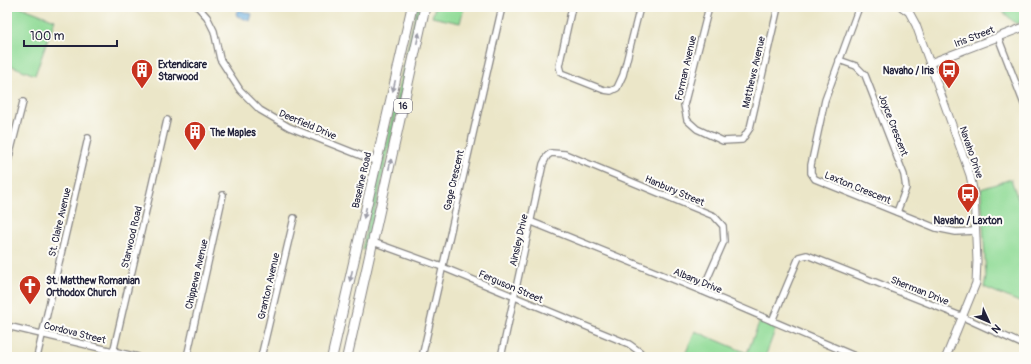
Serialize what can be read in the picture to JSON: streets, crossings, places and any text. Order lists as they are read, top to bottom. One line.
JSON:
{"streets":{"main road":["16","Baseline Road"],"street":["Iris Street","Forman Avenue","Matthews Avenue","Deerfield Drive","Joyce Crescent","Navaho Drive","Gage Crescent","Laxton Crescent","Hanbury Street","St. Claire Avenue","Starwood Road","Ainsley Drive","Chippewa Avenue","Albany Drive","Granton Avenue","Ferguson Street","Sherman Drive","Cordova Street"]},"crossings":[["Iris Street","Navaho Drive"],["Forman Avenue","Matthews Avenue"],["16","Ferguson Street"],["Deerfield Drive","Baseline Road"],["Joyce Crescent","Laxton Crescent"],["Navaho Drive","Laxton Crescent"],["Navaho Drive","Sherman Drive"],["Gage Crescent","Ferguson Street"],["Hanbury Street","Ainsley Drive"],["Hanbury Street","Albany Drive"],["St. Claire Avenue","Cordova Street"],["Starwood Road","Cordova Street"],["Ainsley Drive","Albany Drive"],["Ainsley Drive","Ferguson Street"],["Albany Drive","Sherman Drive"]],"places":{"building":["Extendicare Starwood","The Maples"],"bus stop":["Navaho / Iris","Navaho / Laxton"],"church":["St. Matthew Romanian Orthodox Church"]},"scale_bar":"100 m","north":"bottom right"}
